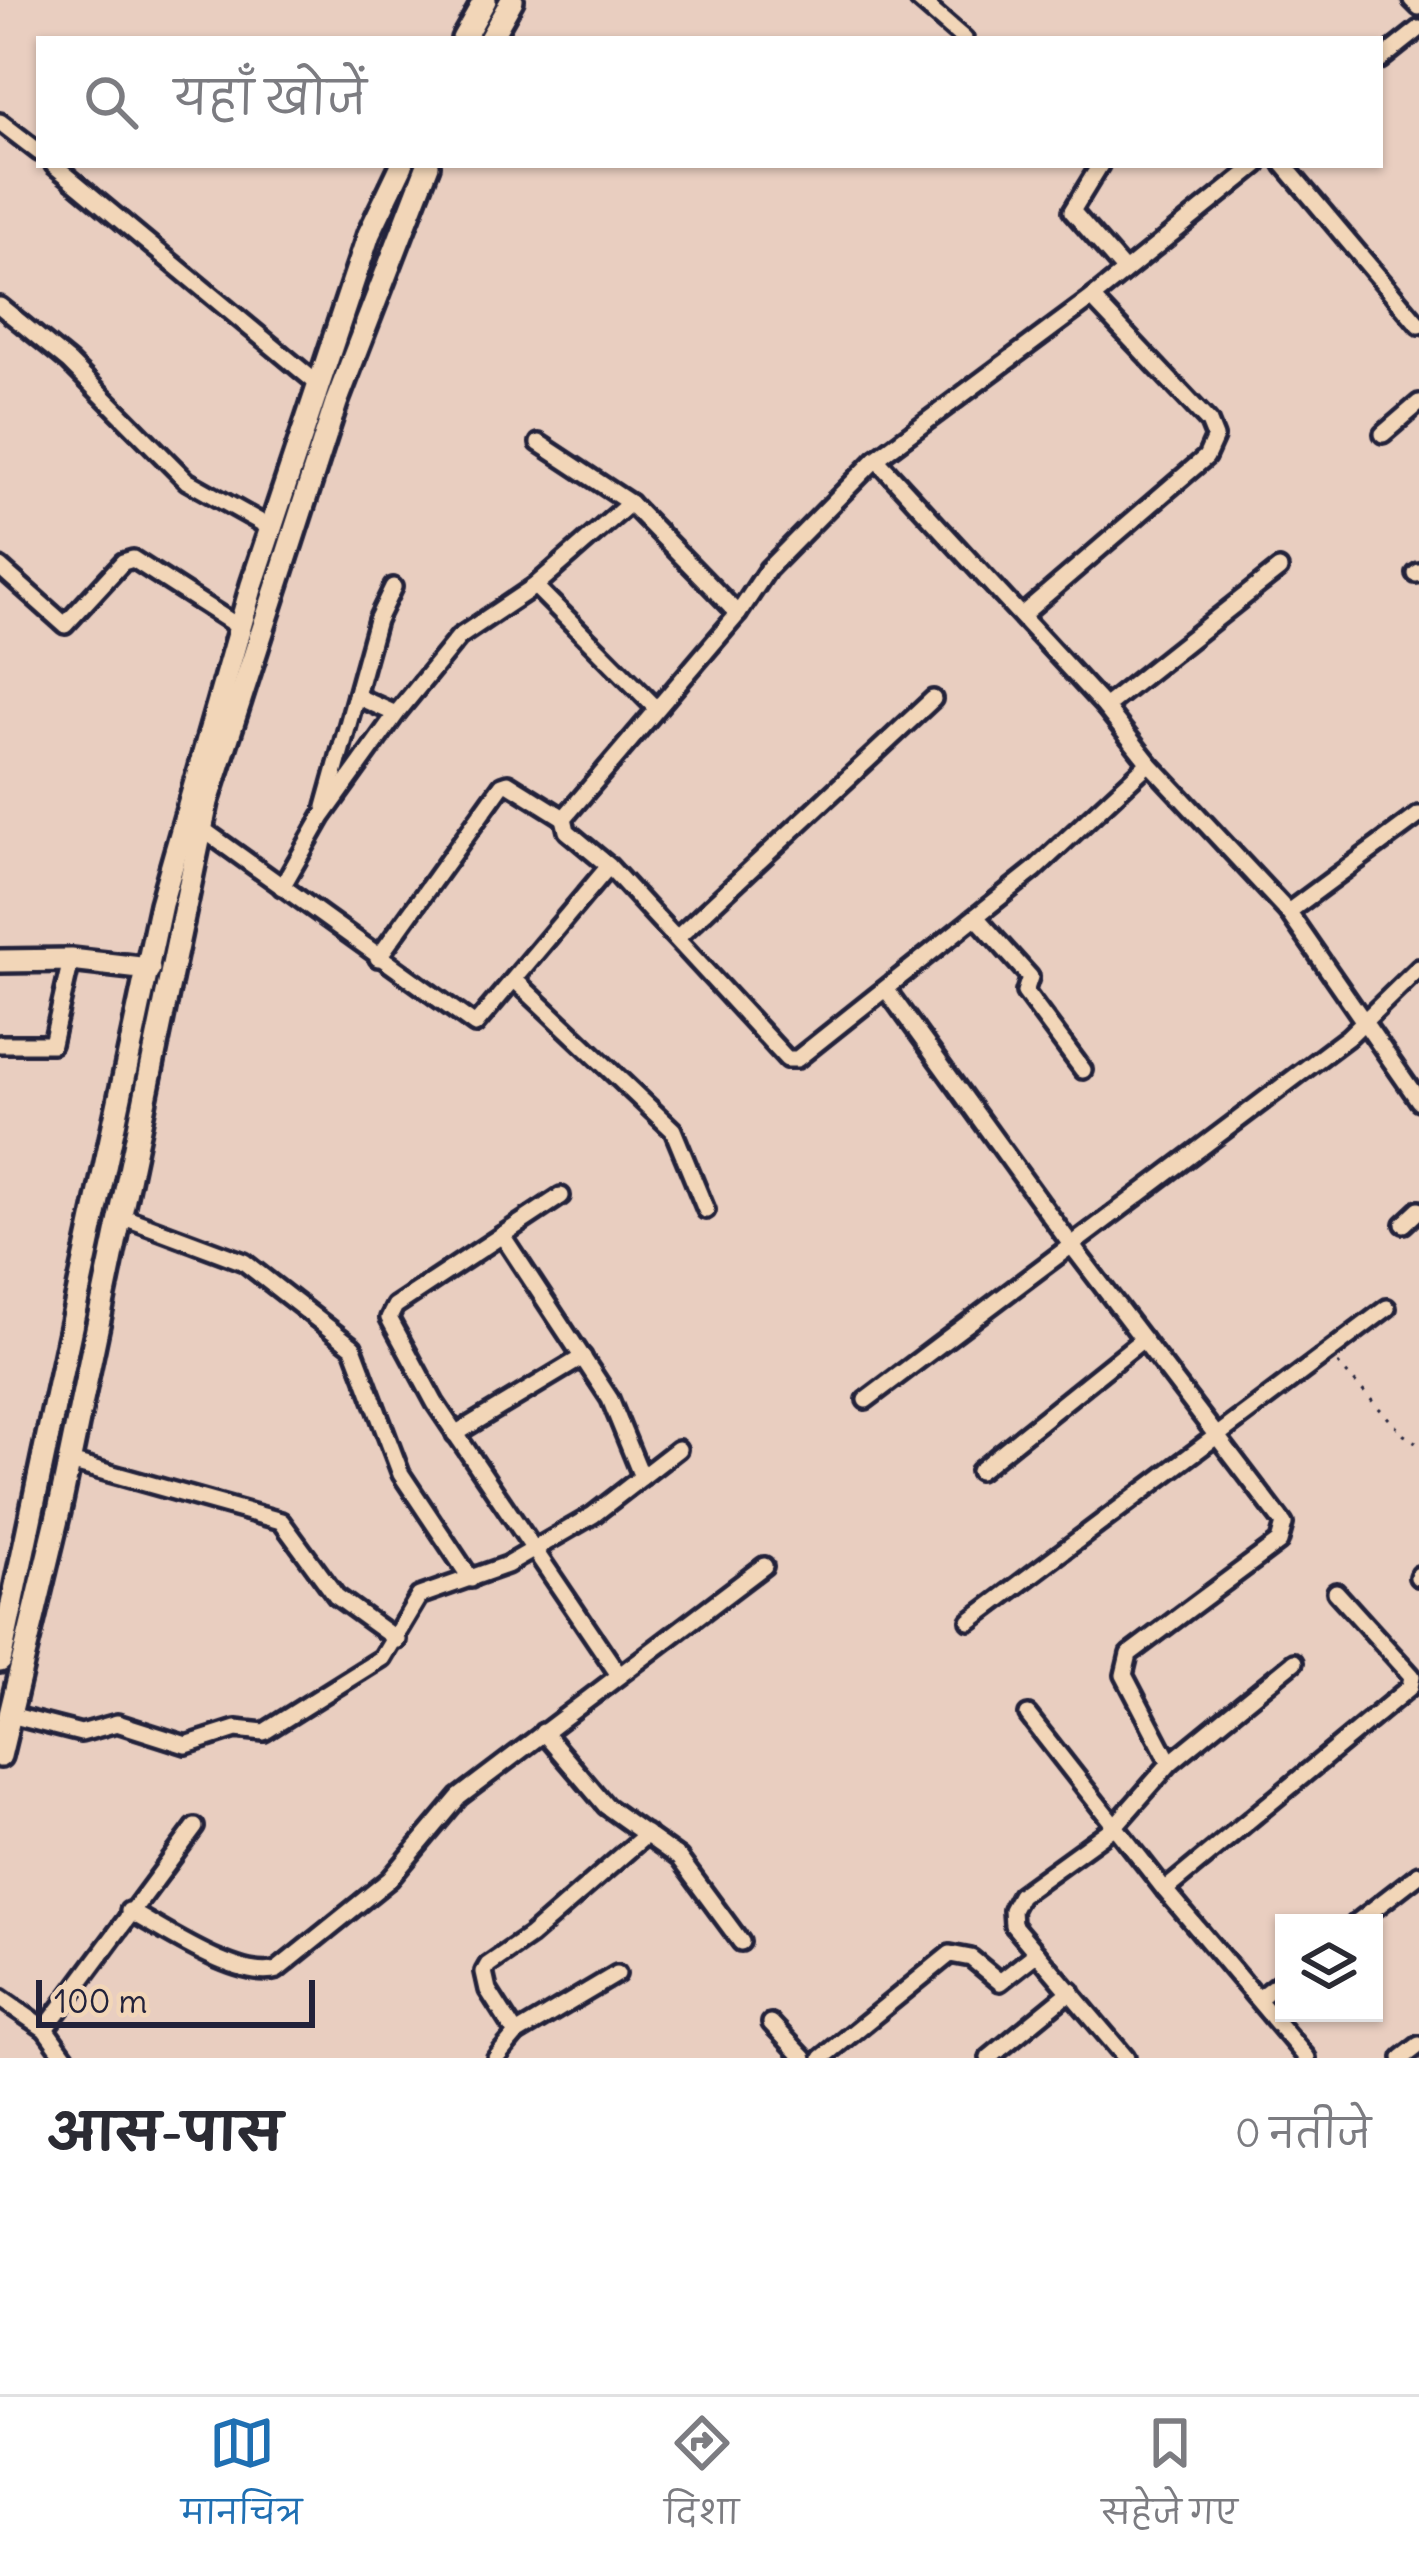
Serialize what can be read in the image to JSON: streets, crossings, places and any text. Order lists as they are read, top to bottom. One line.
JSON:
{"scale_bar":"100 m","page":{"search":"यहाँ खोजें","scale":"100 m","heading":["आस-पास","0 नतीजे"],"nav":["मानचित्र","दिशा","सहेजे गए"]}}
